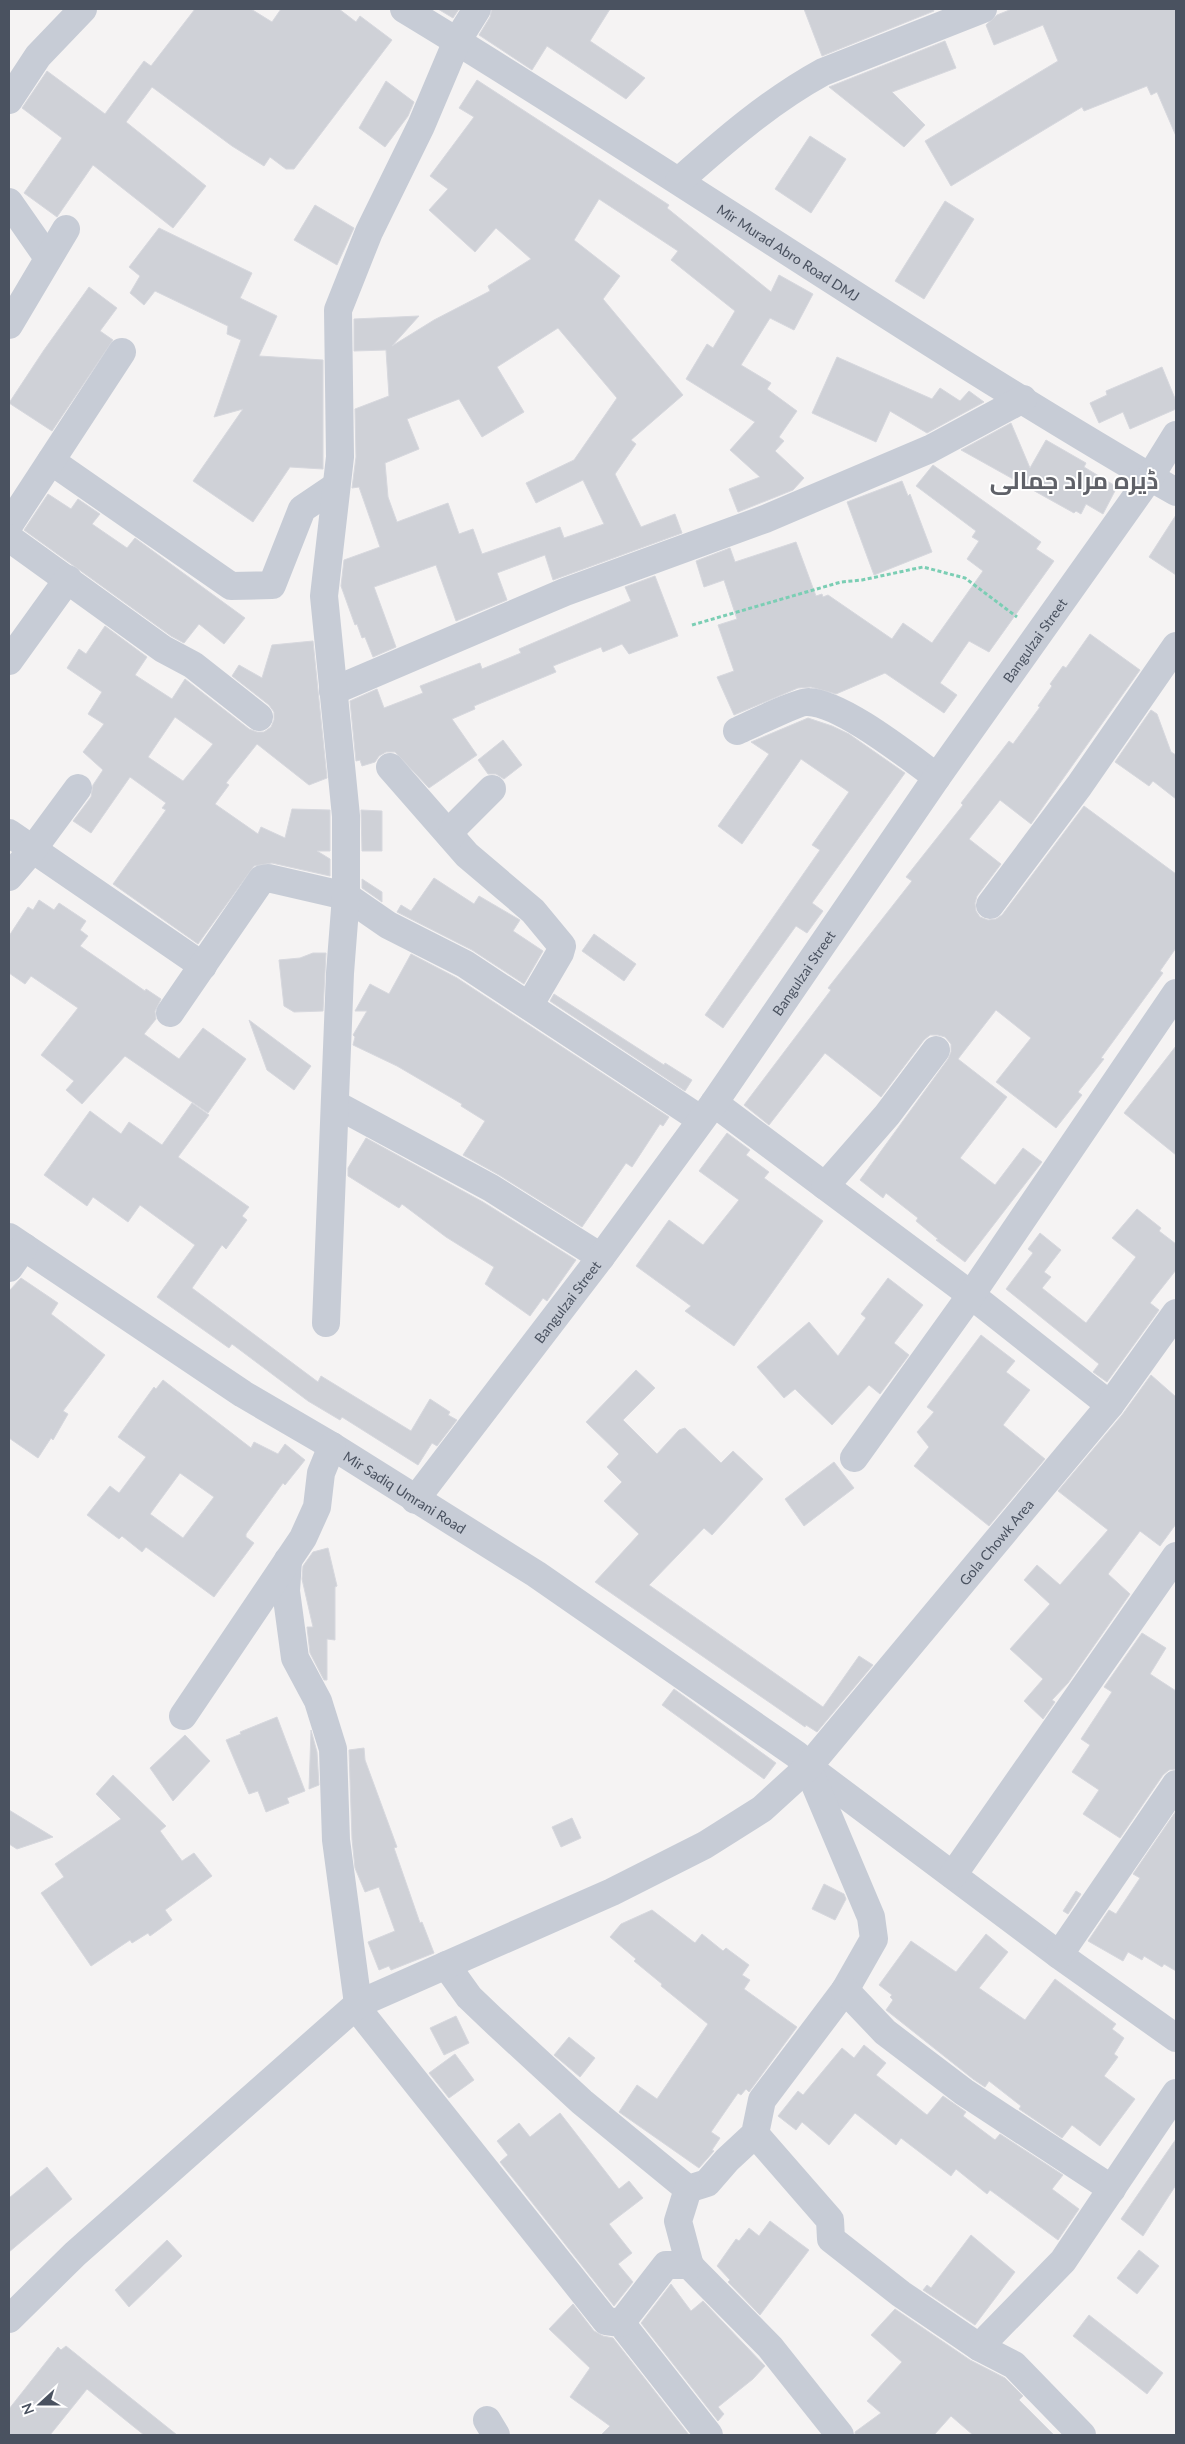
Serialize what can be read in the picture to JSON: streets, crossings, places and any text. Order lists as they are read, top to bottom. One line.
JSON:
{"streets":{"street":["Mir Murad Abro Road DMJ","Bangulzai Street","Mir Sadiq Umrani Road","Gola Chowk Area"]},"crossings":[["Mir Murad Abro Road DMJ","Bangulzai Street"],["Bangulzai Street","Mir Sadiq Umrani Road"],["Mir Sadiq Umrani Road","Gola Chowk Area"]],"districts":["ڈیرہ مراد جمالی"],"north":"left"}
